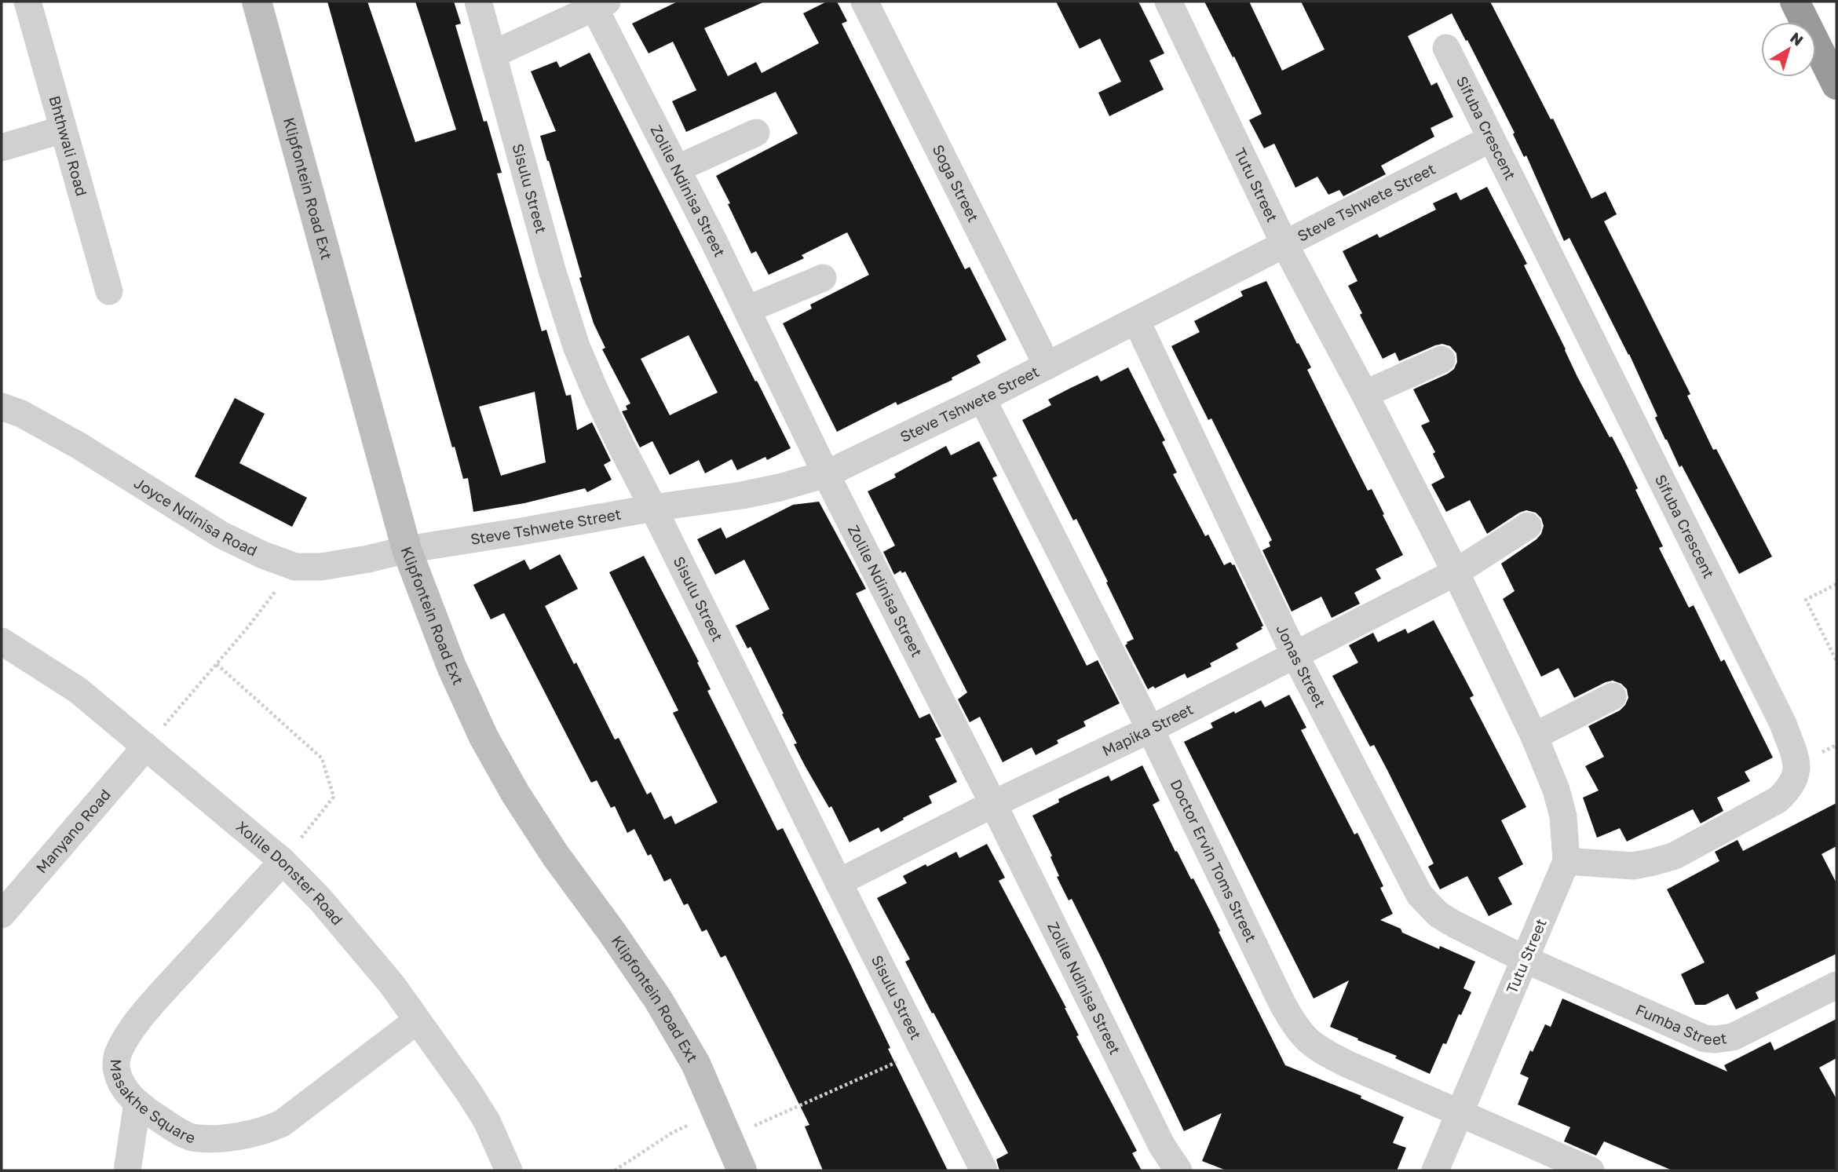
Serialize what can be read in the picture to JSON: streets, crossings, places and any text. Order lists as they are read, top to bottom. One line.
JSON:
{"streets":{"street":["Sifuba Crescent","Bhthwali Road","Soga Street","Tutu Street","Klipfontein Road Ext","Sisulu Street","Zolile Ndinisa Street","Steve Tshwete Street","Joyce Ndinisa Road","Jonas Street","Mapika Street","Manyano Road","Doctor Ervin Toms Street","Xolile Donster Road","Fumba Street","Masakhe Square"]},"crossings":[["Sifuba Crescent","Tutu Street"],["Sifuba Crescent","Steve Tshwete Street"],["Soga Street","Steve Tshwete Street"],["Tutu Street","Steve Tshwete Street"],["Tutu Street","Jonas Street"],["Tutu Street","Mapika Street"],["Tutu Street","Doctor Ervin Toms Street"],["Tutu Street","Fumba Street"],["Klipfontein Road Ext","Steve Tshwete Street"],["Klipfontein Road Ext","Joyce Ndinisa Road"],["Sisulu Street","Steve Tshwete Street"],["Sisulu Street","Mapika Street"],["Zolile Ndinisa Street","Steve Tshwete Street"],["Zolile Ndinisa Street","Mapika Street"],["Steve Tshwete Street","Joyce Ndinisa Road"],["Steve Tshwete Street","Jonas Street"],["Steve Tshwete Street","Doctor Ervin Toms Street"],["Jonas Street","Mapika Street"],["Jonas Street","Fumba Street"],["Mapika Street","Doctor Ervin Toms Street"],["Manyano Road","Xolile Donster Road"],["Xolile Donster Road","Masakhe Square"]],"north":"top right"}
